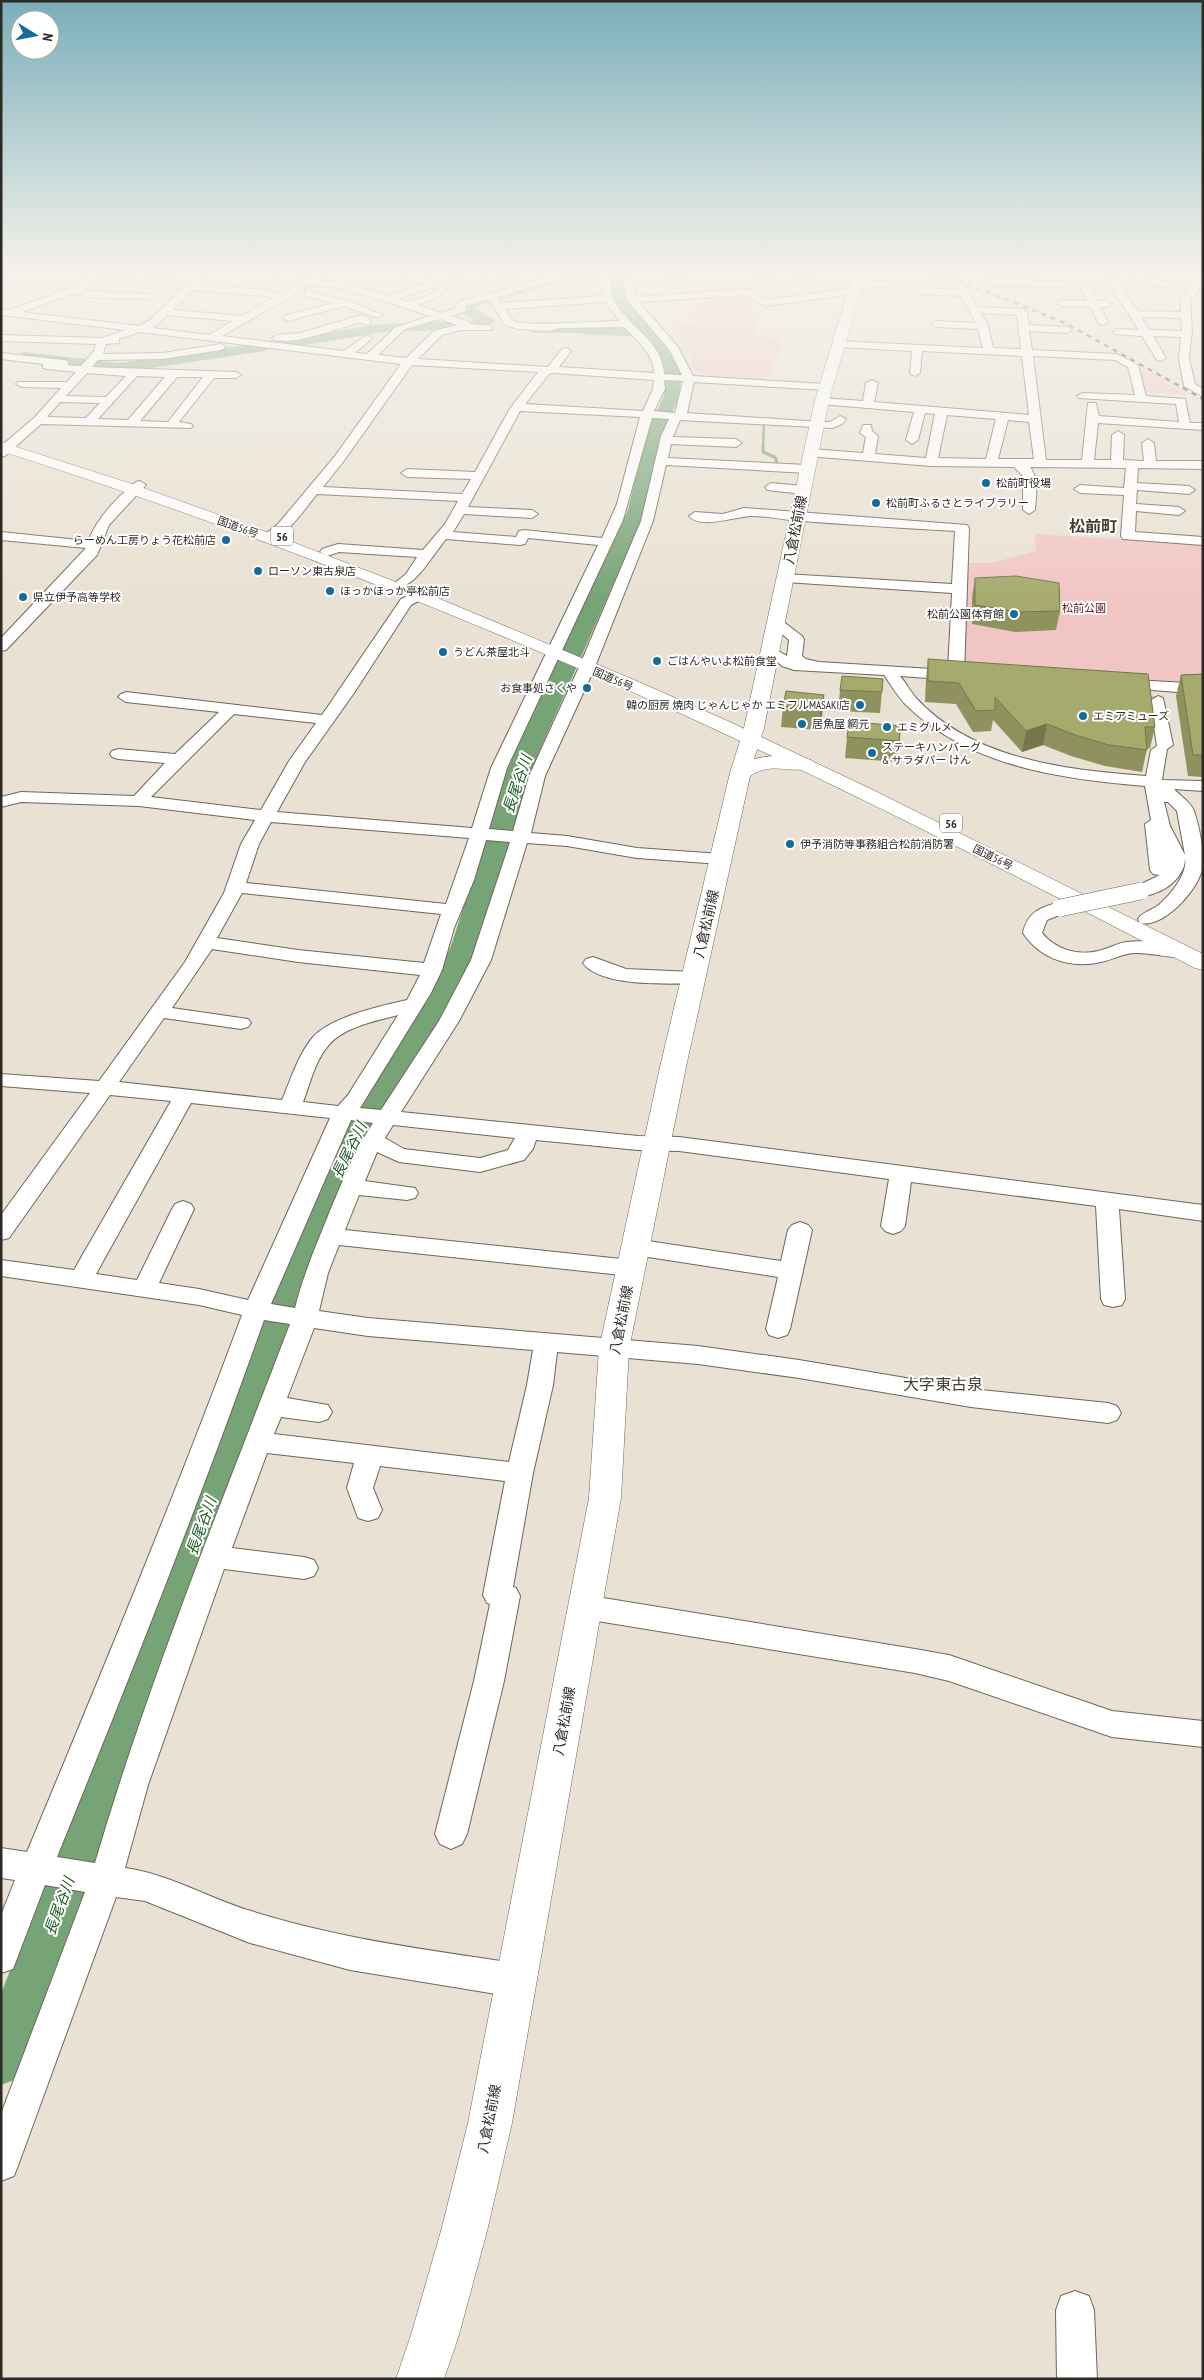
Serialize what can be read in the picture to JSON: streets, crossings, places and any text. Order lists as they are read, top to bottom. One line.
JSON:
{"streets":{"main road":["国道56号","八倉松前線","56"]},"crossings":[["国道56号","八倉松前線"]],"districts":["松前町","大字東古泉"],"water":["長尾谷川"],"parks":["松前公園"],"places":["松前町役場","松前町ふるさとライブラリー","らーめん工房りょう花松前店","ローソン東古泉店","ほっかほっか亭松前店","県立伊予高等学校","松前公園体育館","うどん茶屋北斗","ごはんやいよ松前食堂","お食事処さくや","韓の厨房 焼肉 じゃんじゃか エミフルMASAKI店","エミアミューズ","居魚屋 網元","エミグルメ","ステーキハンバーグ & サラダバー けん","伊予消防等事務組合松前消防署"],"north":"right"}
